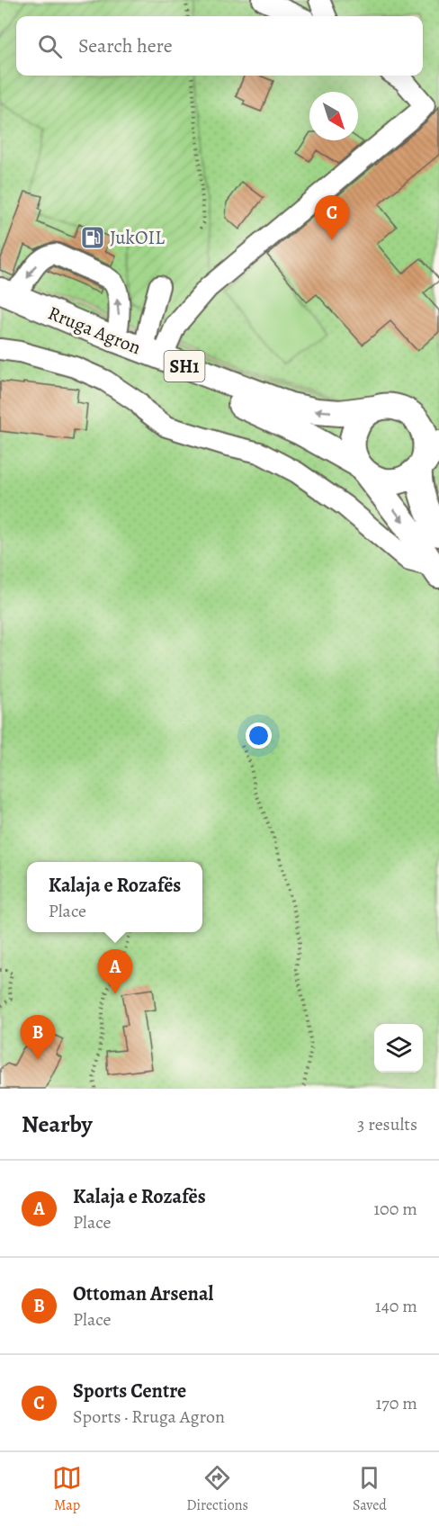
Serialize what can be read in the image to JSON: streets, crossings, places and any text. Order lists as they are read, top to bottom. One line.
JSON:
{"streets":{"main road":["Rruga Agron","SH1"]},"places":{"fuel station":["JukOIL"]},"north":"bottom right","page":{"search":"Search here","pins":["C","A","B"],"popup":["Kalaja e Rozafës","Place"],"heading":["Nearby","3 results"],"list":[{"mark":"A","name":"Kalaja e Rozafës","note":"Place","value":"100 m"},{"mark":"B","name":"Ottoman Arsenal","note":"Place","value":"140 m"},{"mark":"C","name":"Sports Centre","note":"Sports · Rruga Agron","value":"170 m"}],"nav":["Map","Directions","Saved"]}}
